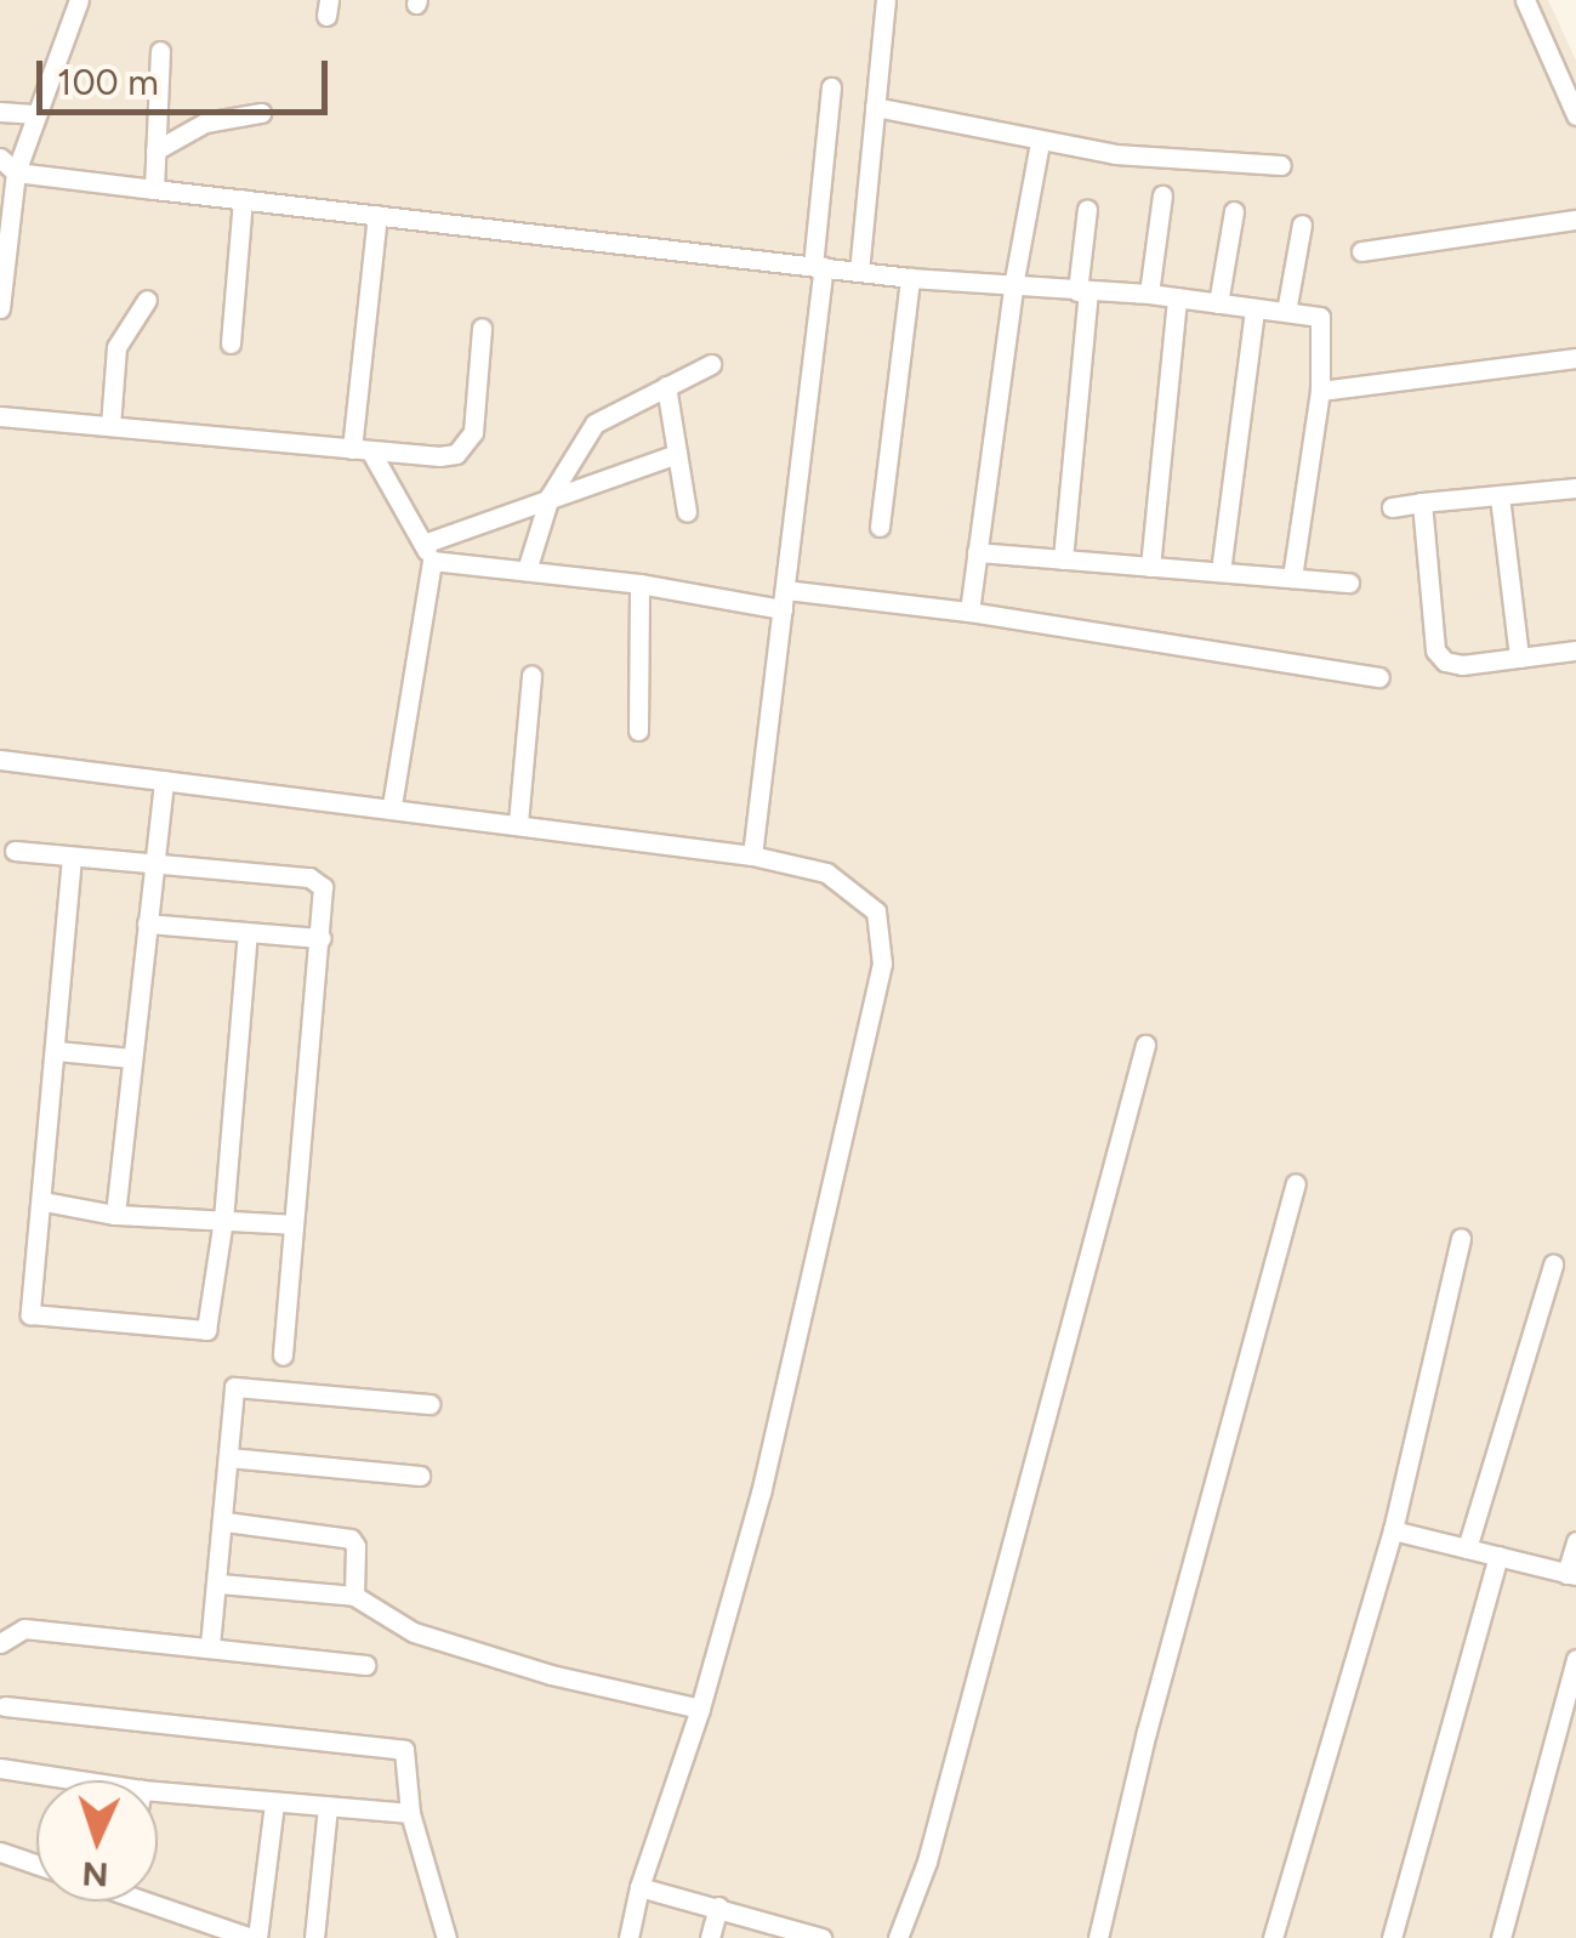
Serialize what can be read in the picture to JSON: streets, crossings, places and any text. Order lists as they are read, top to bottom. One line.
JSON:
{"scale_bar":"100 m","north":"bottom"}
